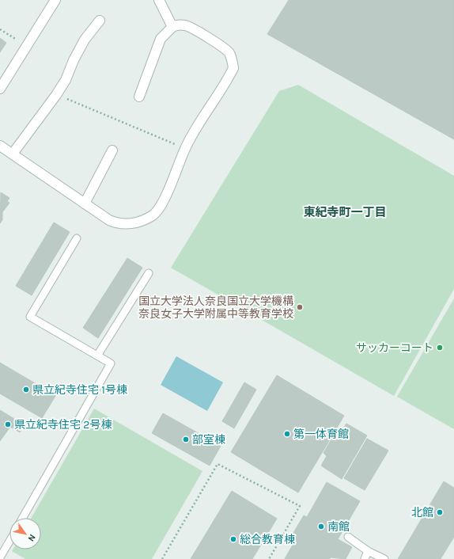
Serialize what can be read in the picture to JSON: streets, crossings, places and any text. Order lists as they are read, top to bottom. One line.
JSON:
{"districts":["東紀寺町一丁目"],"places":["国立大学法人奈良国立大学機構 奈良女子大学附属中等教育学校","サッカーコート","県立紀寺住宅 1号棟","県立紀寺住宅 2号棟","第一体育館","部室棟","北館","南館","総合教育棟"],"north":"bottom right"}
